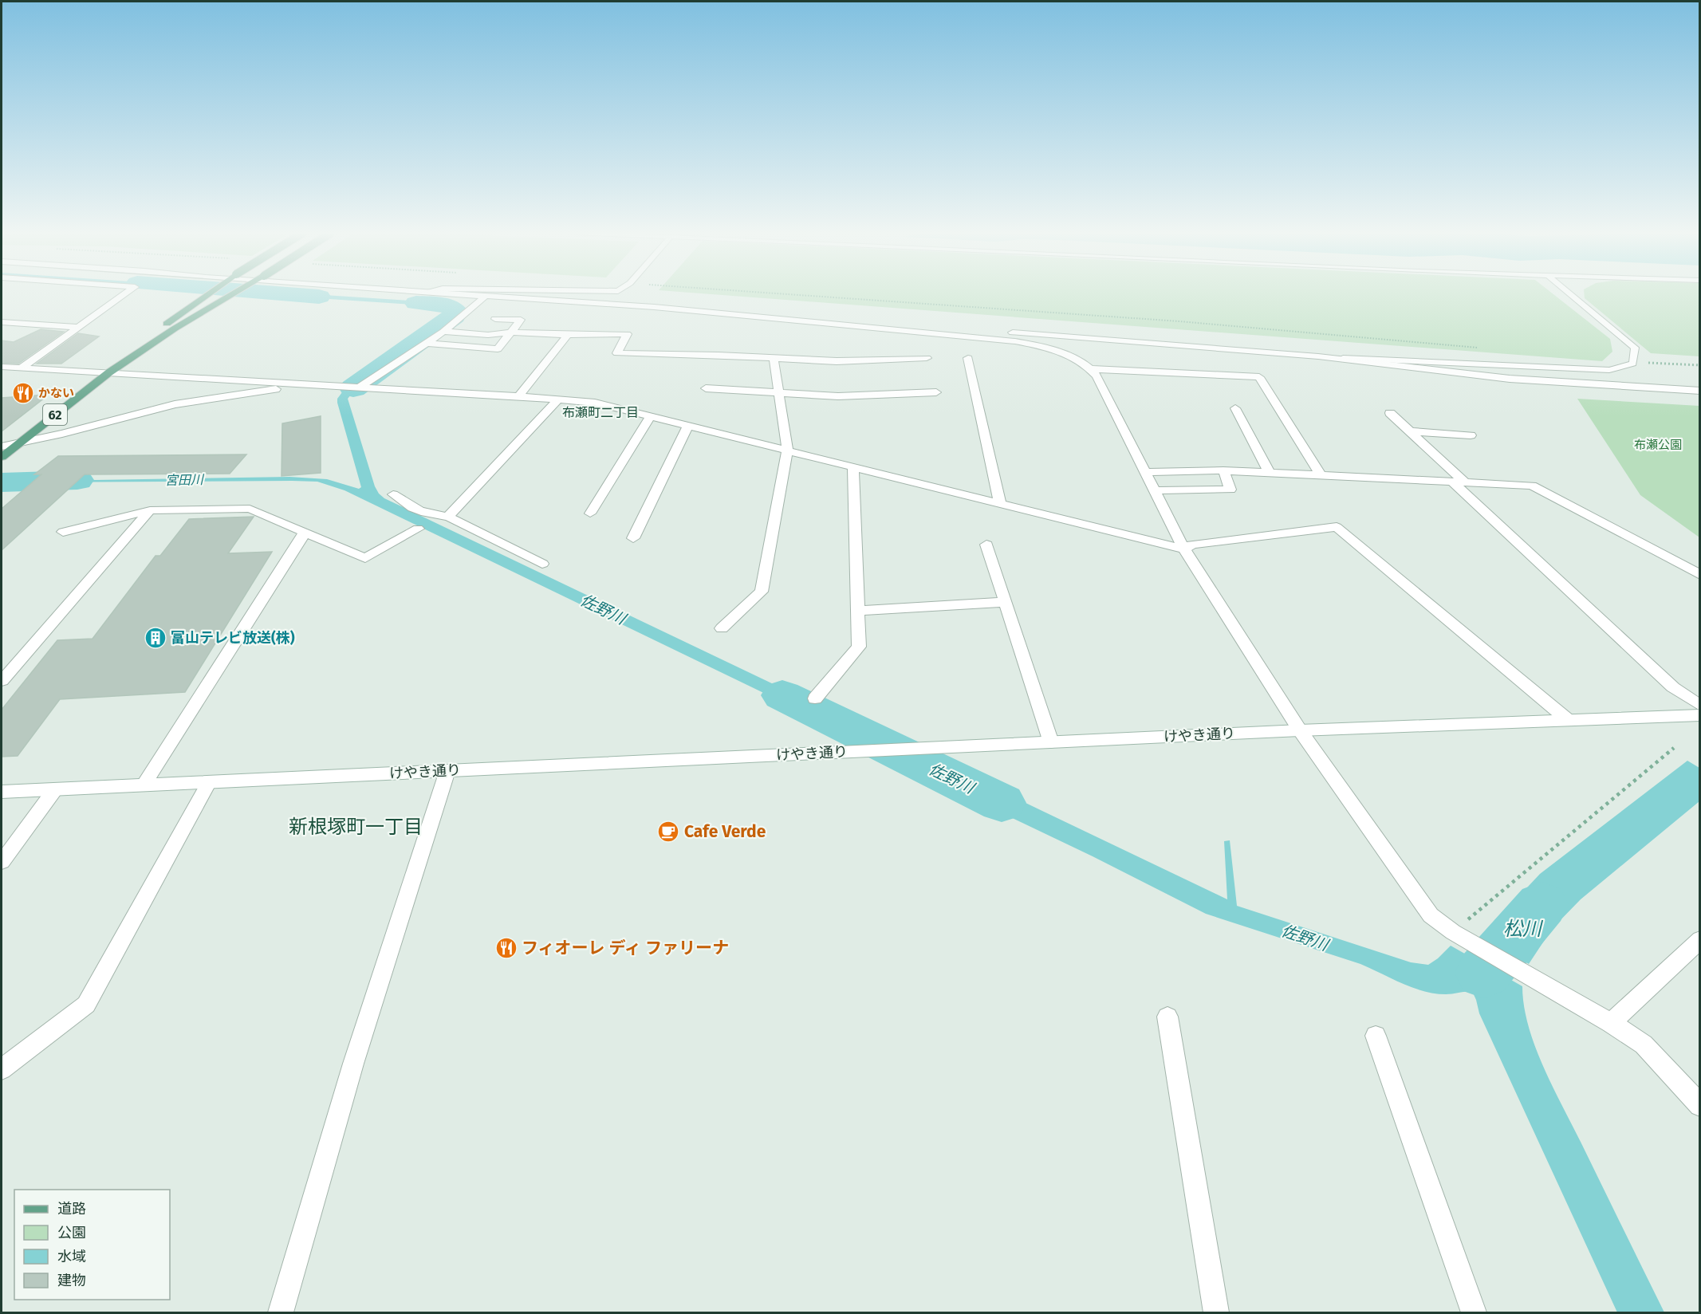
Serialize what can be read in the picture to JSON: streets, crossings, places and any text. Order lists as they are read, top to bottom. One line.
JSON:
{"streets":{"main road":["62"],"street":["けやき通り"]},"districts":["布瀬町二丁目","新根塚町一丁目"],"water":["宮田川","佐野川","松川"],"parks":["布瀬公園"],"places":{"restaurant":["かない","フィオーレ ディ ファリーナ"],"building":["富山テレビ放送(株)"],"cafe":["Cafe Verde"]},"legend":["道路","公園","水域","建物"]}
